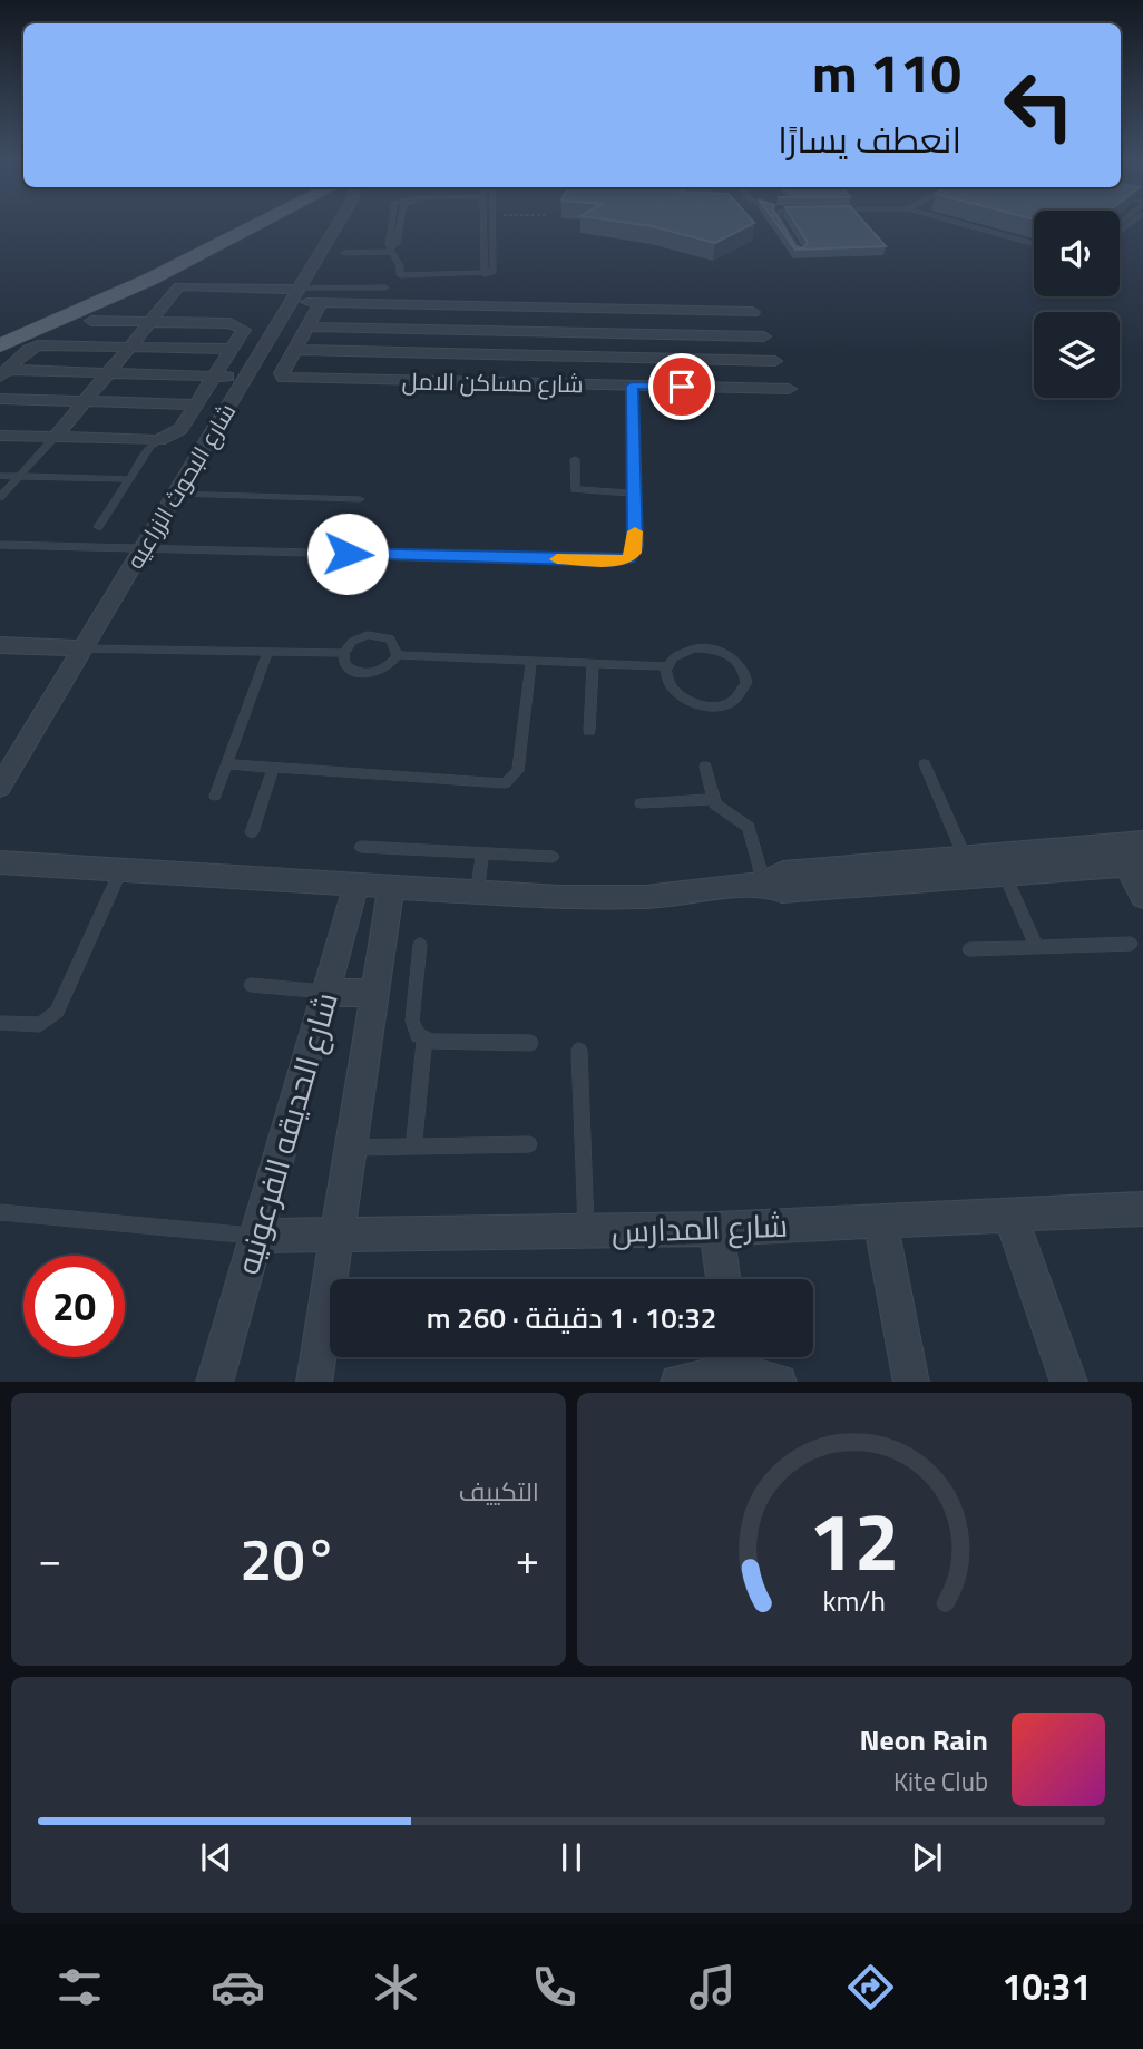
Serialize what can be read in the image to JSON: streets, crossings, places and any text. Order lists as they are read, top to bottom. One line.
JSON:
{"streets":{"street":["شارع مساكن الامل","شارع البحوث الزراعيه","شارع الحديقه الفرعونيه","شارع المدارس"]},"crossings":[["شارع الحديقه الفرعونيه","شارع المدارس"]],"page":{"turn":["110 m","انعطف يسارًا"],"limit":"20","trip":"10:32 · 1 دقيقة · 260 m","tile":"التكييف","heat":["−","20°","+"],"song":["Neon Rain","Kite Club"],"tabs":"10:31","gauge":["12","km/h"]}}
